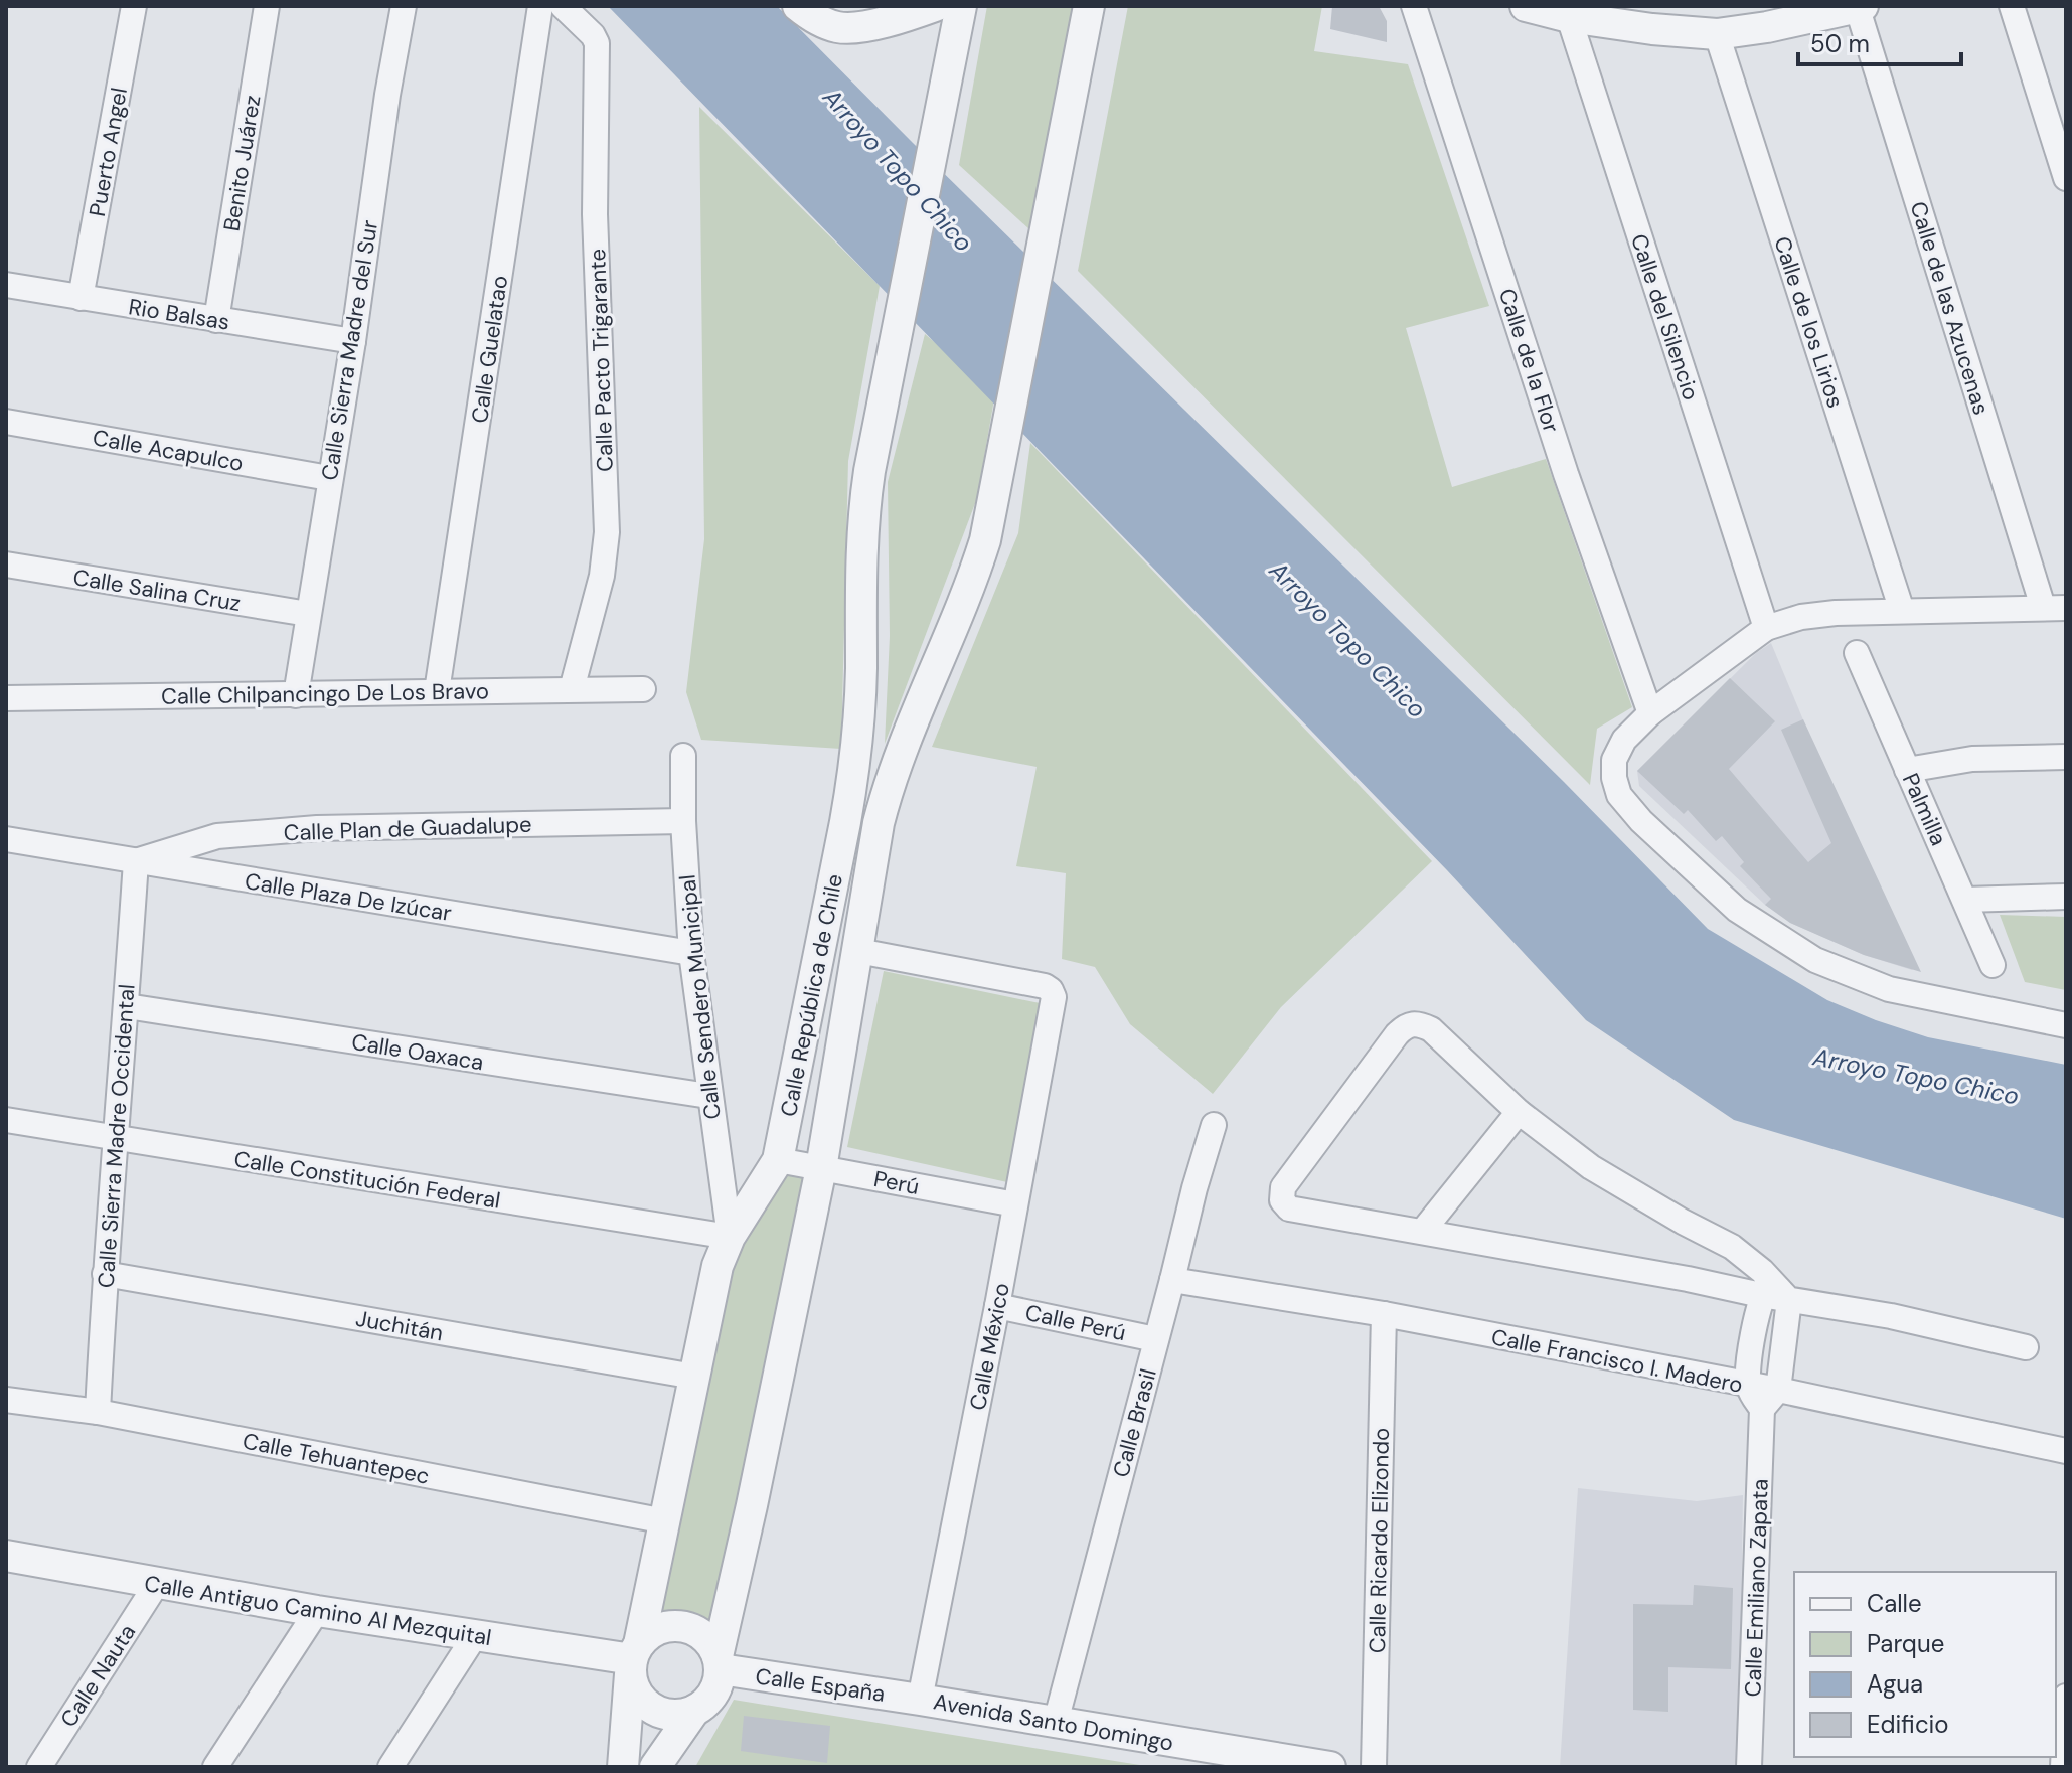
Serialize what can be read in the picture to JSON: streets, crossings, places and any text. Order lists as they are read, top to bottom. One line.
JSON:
{"streets":{"street":["Puerto Angel","Benito Juárez","Calle de las Azucenas","Rio Balsas","Calle del Silencio","Calle de los Lirios","Calle Guelatao","Calle Sierra Madre del Sur","Calle Pacto Trigarante","Calle de la Flor","Calle Acapulco","Calle Salina Cruz","Calle Chilpancingo De Los Bravo","Palmilla","Calle Plan de Guadalupe","Calle Plaza De Izúcar","Calle República de Chile","Calle Sendero Municipal","Calle Oaxaca","Calle Sierra Madre Occidental","Calle Constitución Federal","Perú","Calle Perú","Juchitán","Calle México","Calle Francisco I. Madero","Calle Brasil","Calle Tehuantepec","Calle Ricardo Elizondo","Calle Emiliano Zapata","Calle Antiguo Camino Al Mezquital","Calle Nauta","Calle España","Avenida Santo Domingo"]},"crossings":[["Puerto Angel","Rio Balsas"],["Benito Juárez","Rio Balsas"],["Rio Balsas","Calle Sierra Madre del Sur"],["Calle Guelatao","Calle Chilpancingo De Los Bravo"],["Calle Sierra Madre del Sur","Calle Acapulco"],["Calle Sierra Madre del Sur","Calle Salina Cruz"],["Calle Sierra Madre del Sur","Calle Chilpancingo De Los Bravo"],["Calle Pacto Trigarante","Calle Chilpancingo De Los Bravo"],["Calle Plan de Guadalupe","Calle Plaza De Izúcar"],["Calle Plan de Guadalupe","Calle Sendero Municipal"],["Calle Plan de Guadalupe","Calle Sierra Madre Occidental"],["Calle Plaza De Izúcar","Calle Sendero Municipal"],["Calle Plaza De Izúcar","Calle Sierra Madre Occidental"],["Calle República de Chile","Calle Sendero Municipal"],["Calle República de Chile","Calle Constitución Federal"],["Calle República de Chile","Perú"],["Calle República de Chile","Juchitán"],["Calle República de Chile","Calle México"],["Calle República de Chile","Calle Tehuantepec"],["Calle República de Chile","Calle Antiguo Camino Al Mezquital"],["Calle República de Chile","Calle España"],["Calle Sendero Municipal","Calle Oaxaca"],["Calle Sendero Municipal","Calle Constitución Federal"],["Calle Oaxaca","Calle Sierra Madre Occidental"],["Calle Sierra Madre Occidental","Calle Constitución Federal"],["Calle Sierra Madre Occidental","Juchitán"],["Calle Sierra Madre Occidental","Calle Tehuantepec"],["Perú","Calle México"],["Calle Perú","Calle México"],["Calle Perú","Calle Brasil"],["Calle México","Calle España"],["Calle México","Avenida Santo Domingo"],["Calle Francisco I. Madero","Calle Brasil"],["Calle Francisco I. Madero","Calle Ricardo Elizondo"],["Calle Brasil","Avenida Santo Domingo"],["Calle Antiguo Camino Al Mezquital","Calle Nauta"],["Calle Antiguo Camino Al Mezquital","Calle España"],["Calle España","Avenida Santo Domingo"]],"water":["Arroyo Topo Chico"],"legend":["Calle","Parque","Agua","Edificio"],"scale_bar":"50 m"}
